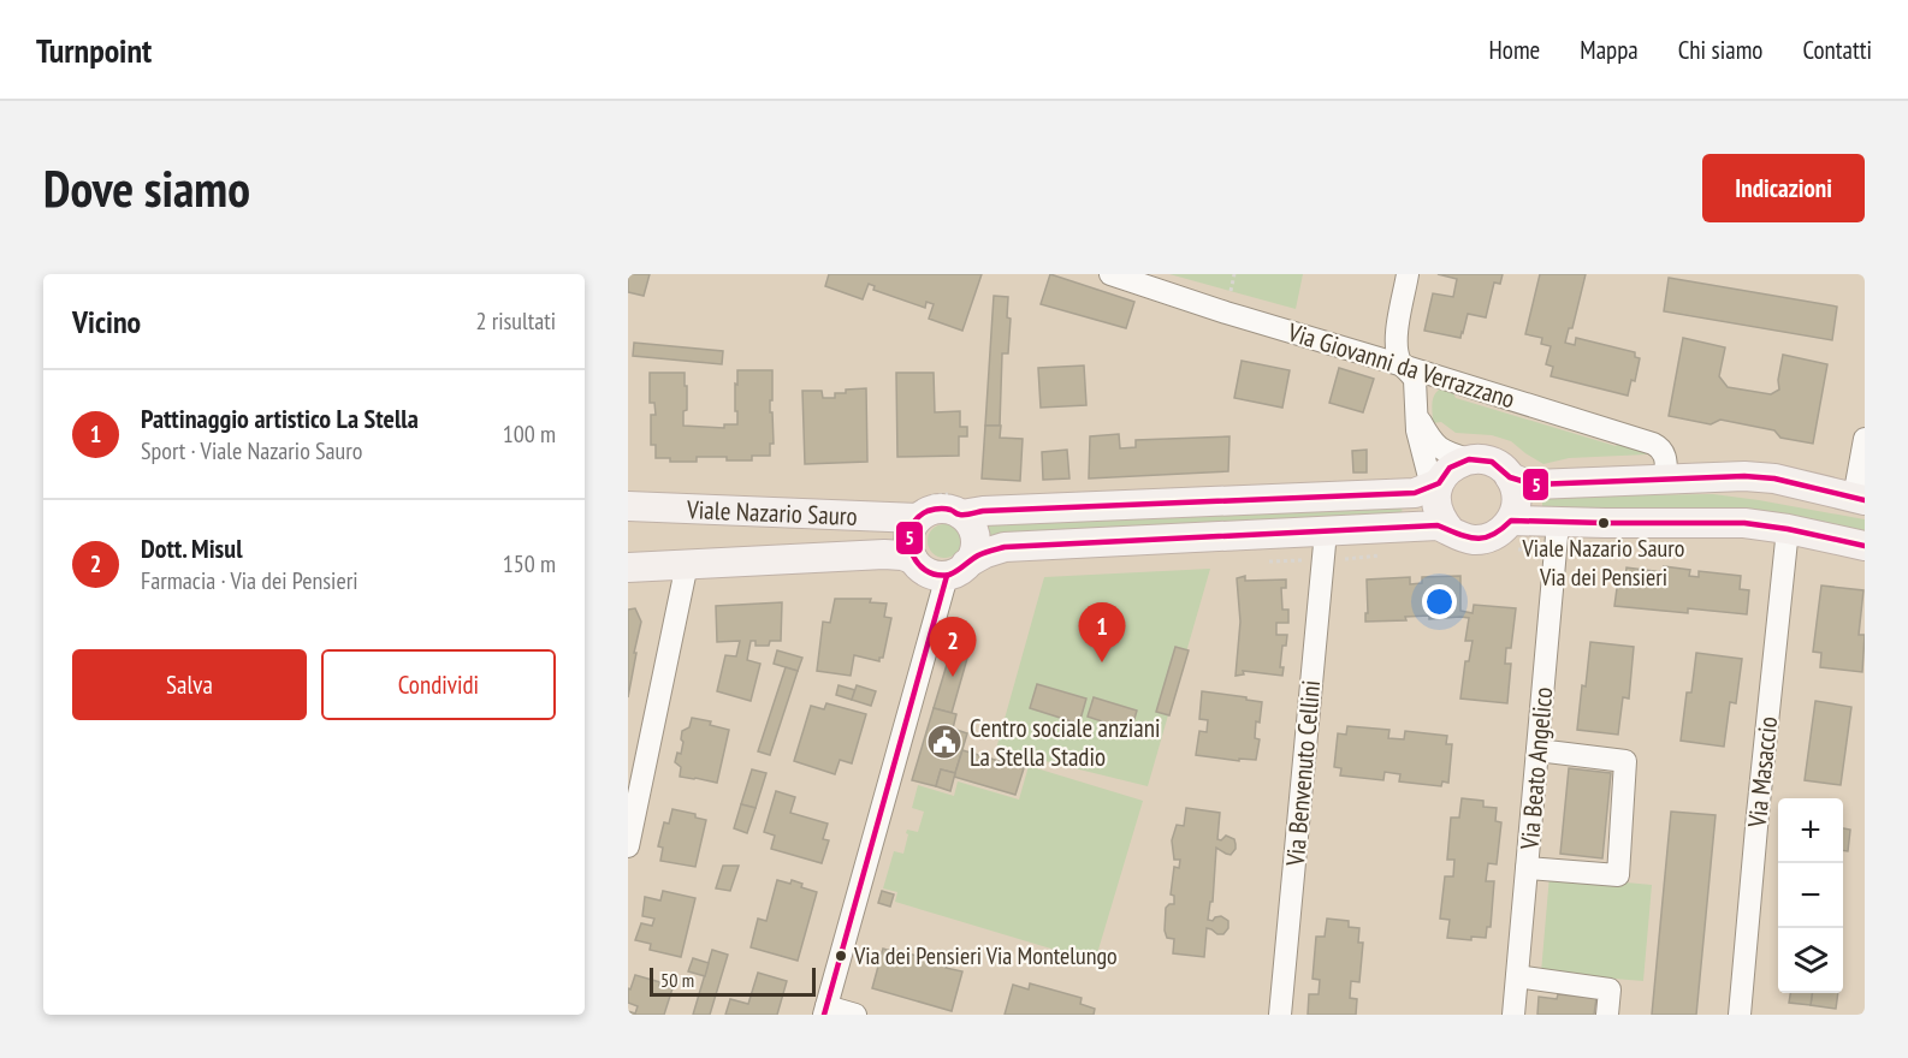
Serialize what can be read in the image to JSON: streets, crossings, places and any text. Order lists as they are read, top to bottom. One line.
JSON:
{"streets":{"main road":["Viale Nazario Sauro"],"street":["Via Giovanni da Verrazzano","Via Beato Angelico","Via Masaccio","Via Benvenuto Cellini"]},"places":{"other":["Viale Nazario Sauro Via dei Pensieri","Via dei Pensieri Via Montelungo"],"public building":["Centro sociale anziani La Stella Stadio"]},"lines":["transit line 5"],"scale_bar":"50 m","page":{"header":"Turnpoint","nav":["Home","Mappa","Chi siamo","Contatti"],"buttons":["Indicazioni",["Salva","Condividi"]],"title":"Dove siamo","heading":["Vicino","2 risultati"],"list":[{"mark":"1","name":"Pattinaggio artistico La Stella","note":"Sport · Viale Nazario Sauro","value":"100 m"},{"mark":"2","name":"Dott. Misul","note":"Farmacia · Via dei Pensieri","value":"150 m"}],"pins":["1","2"],"map_buttons":["+","−"],"scale":"50 m"}}
